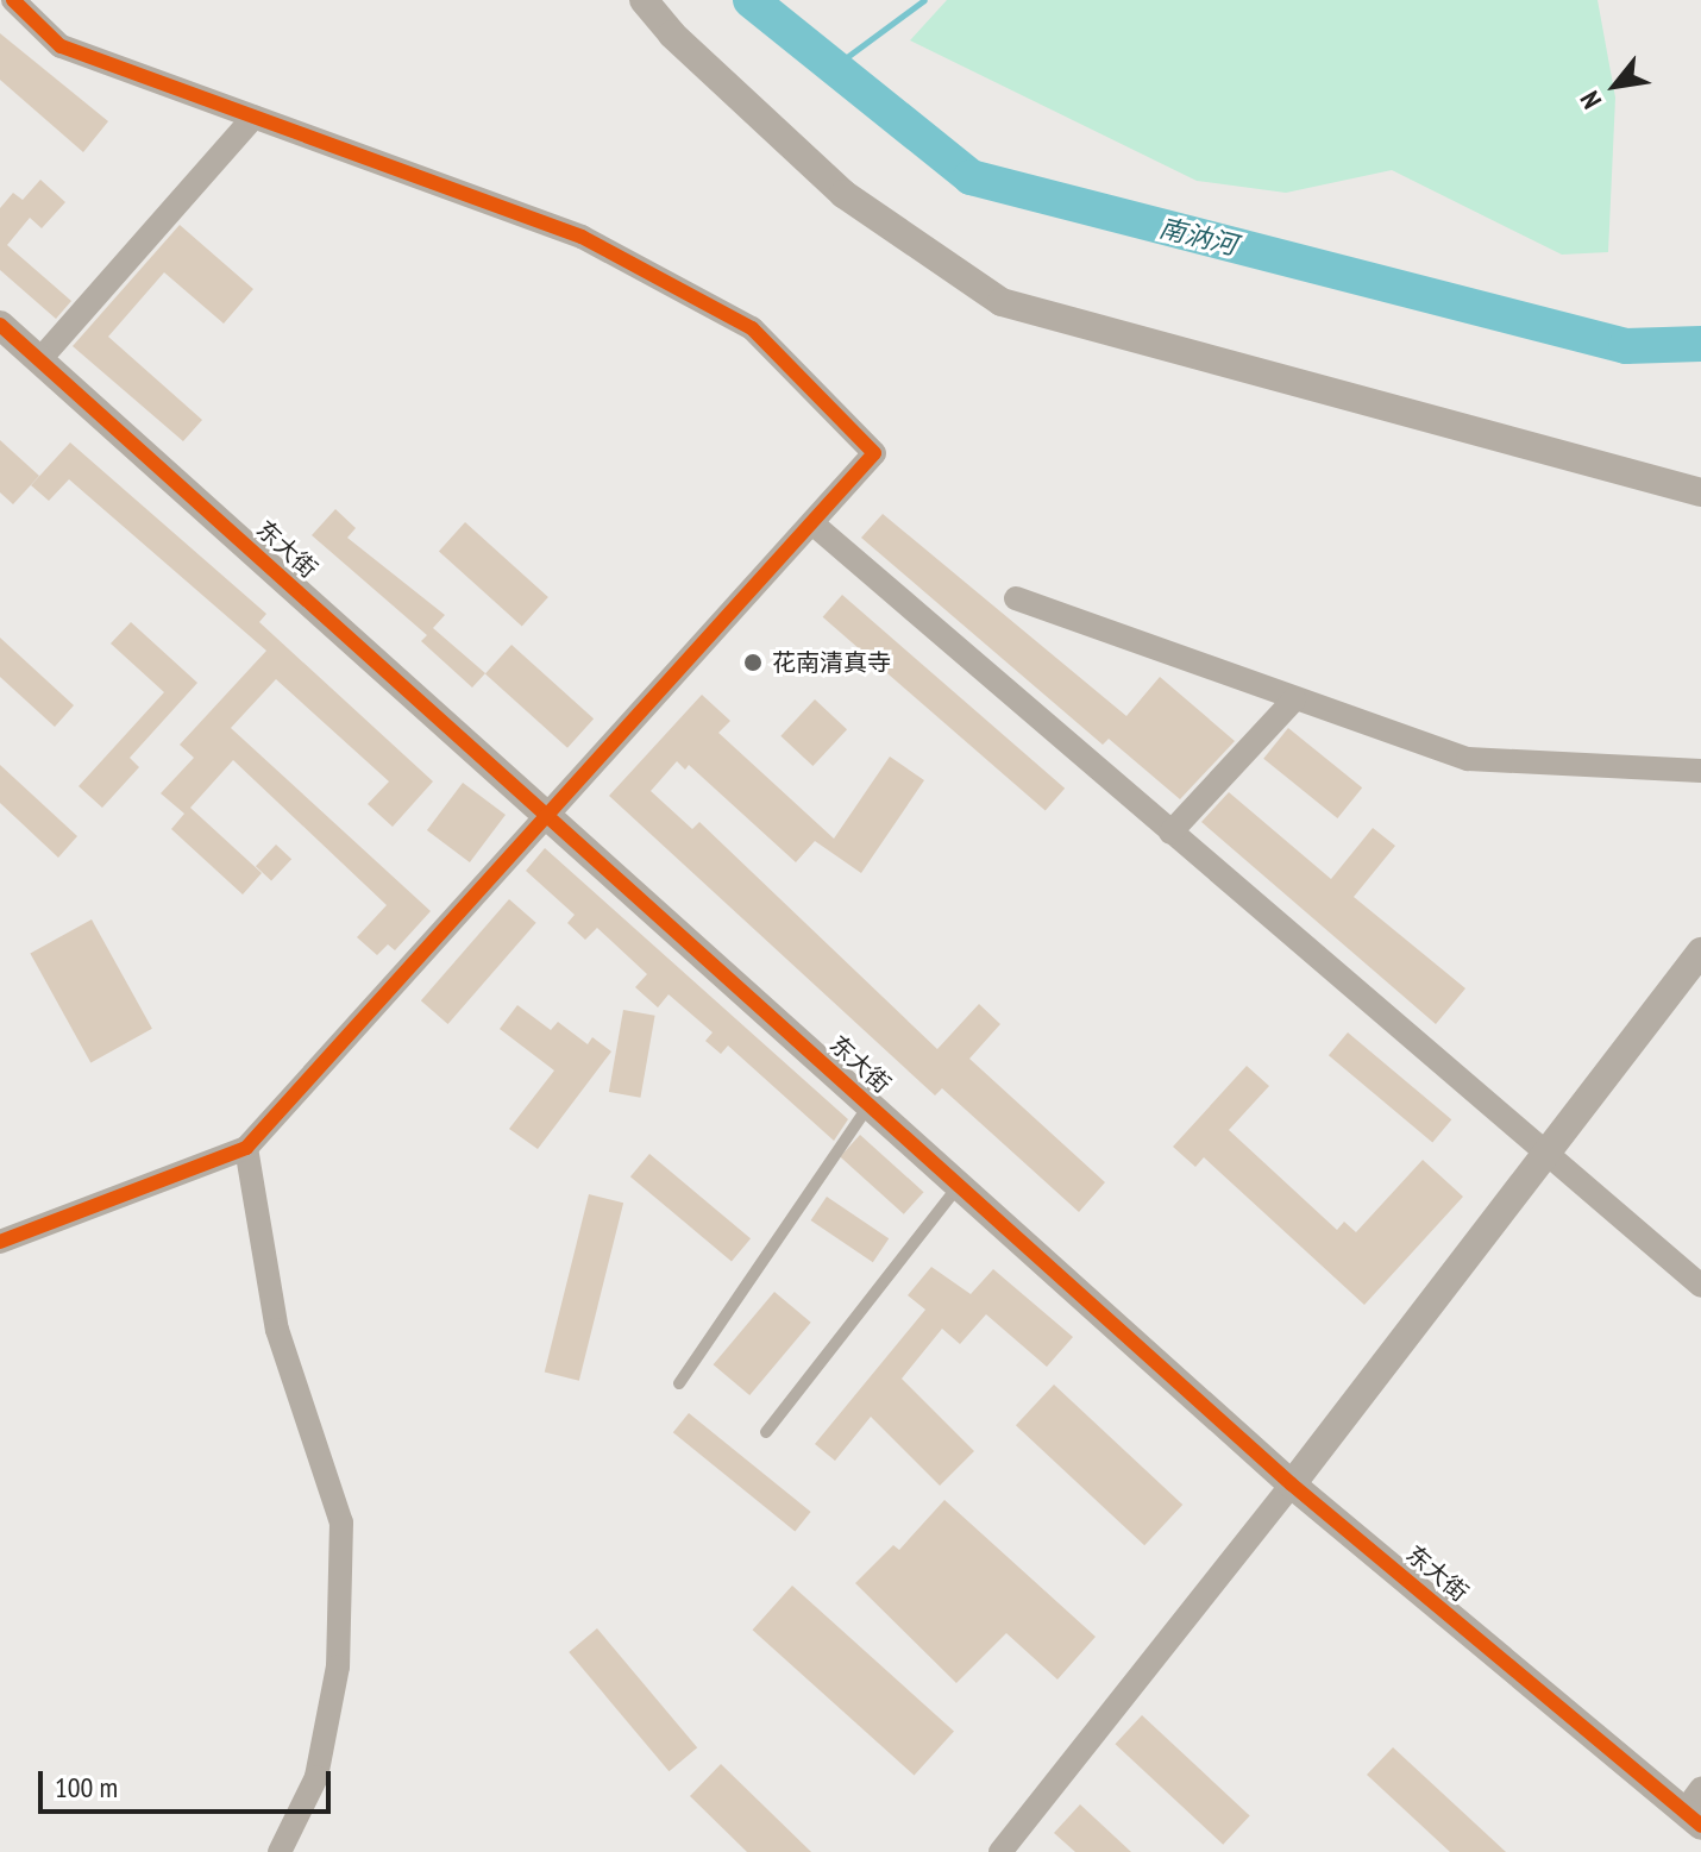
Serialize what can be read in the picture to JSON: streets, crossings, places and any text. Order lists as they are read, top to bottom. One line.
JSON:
{"streets":{"street":["东大街"]},"water":["南汭河"],"places":["花南清真寺"],"scale_bar":"100 m","north":"bottom left"}
